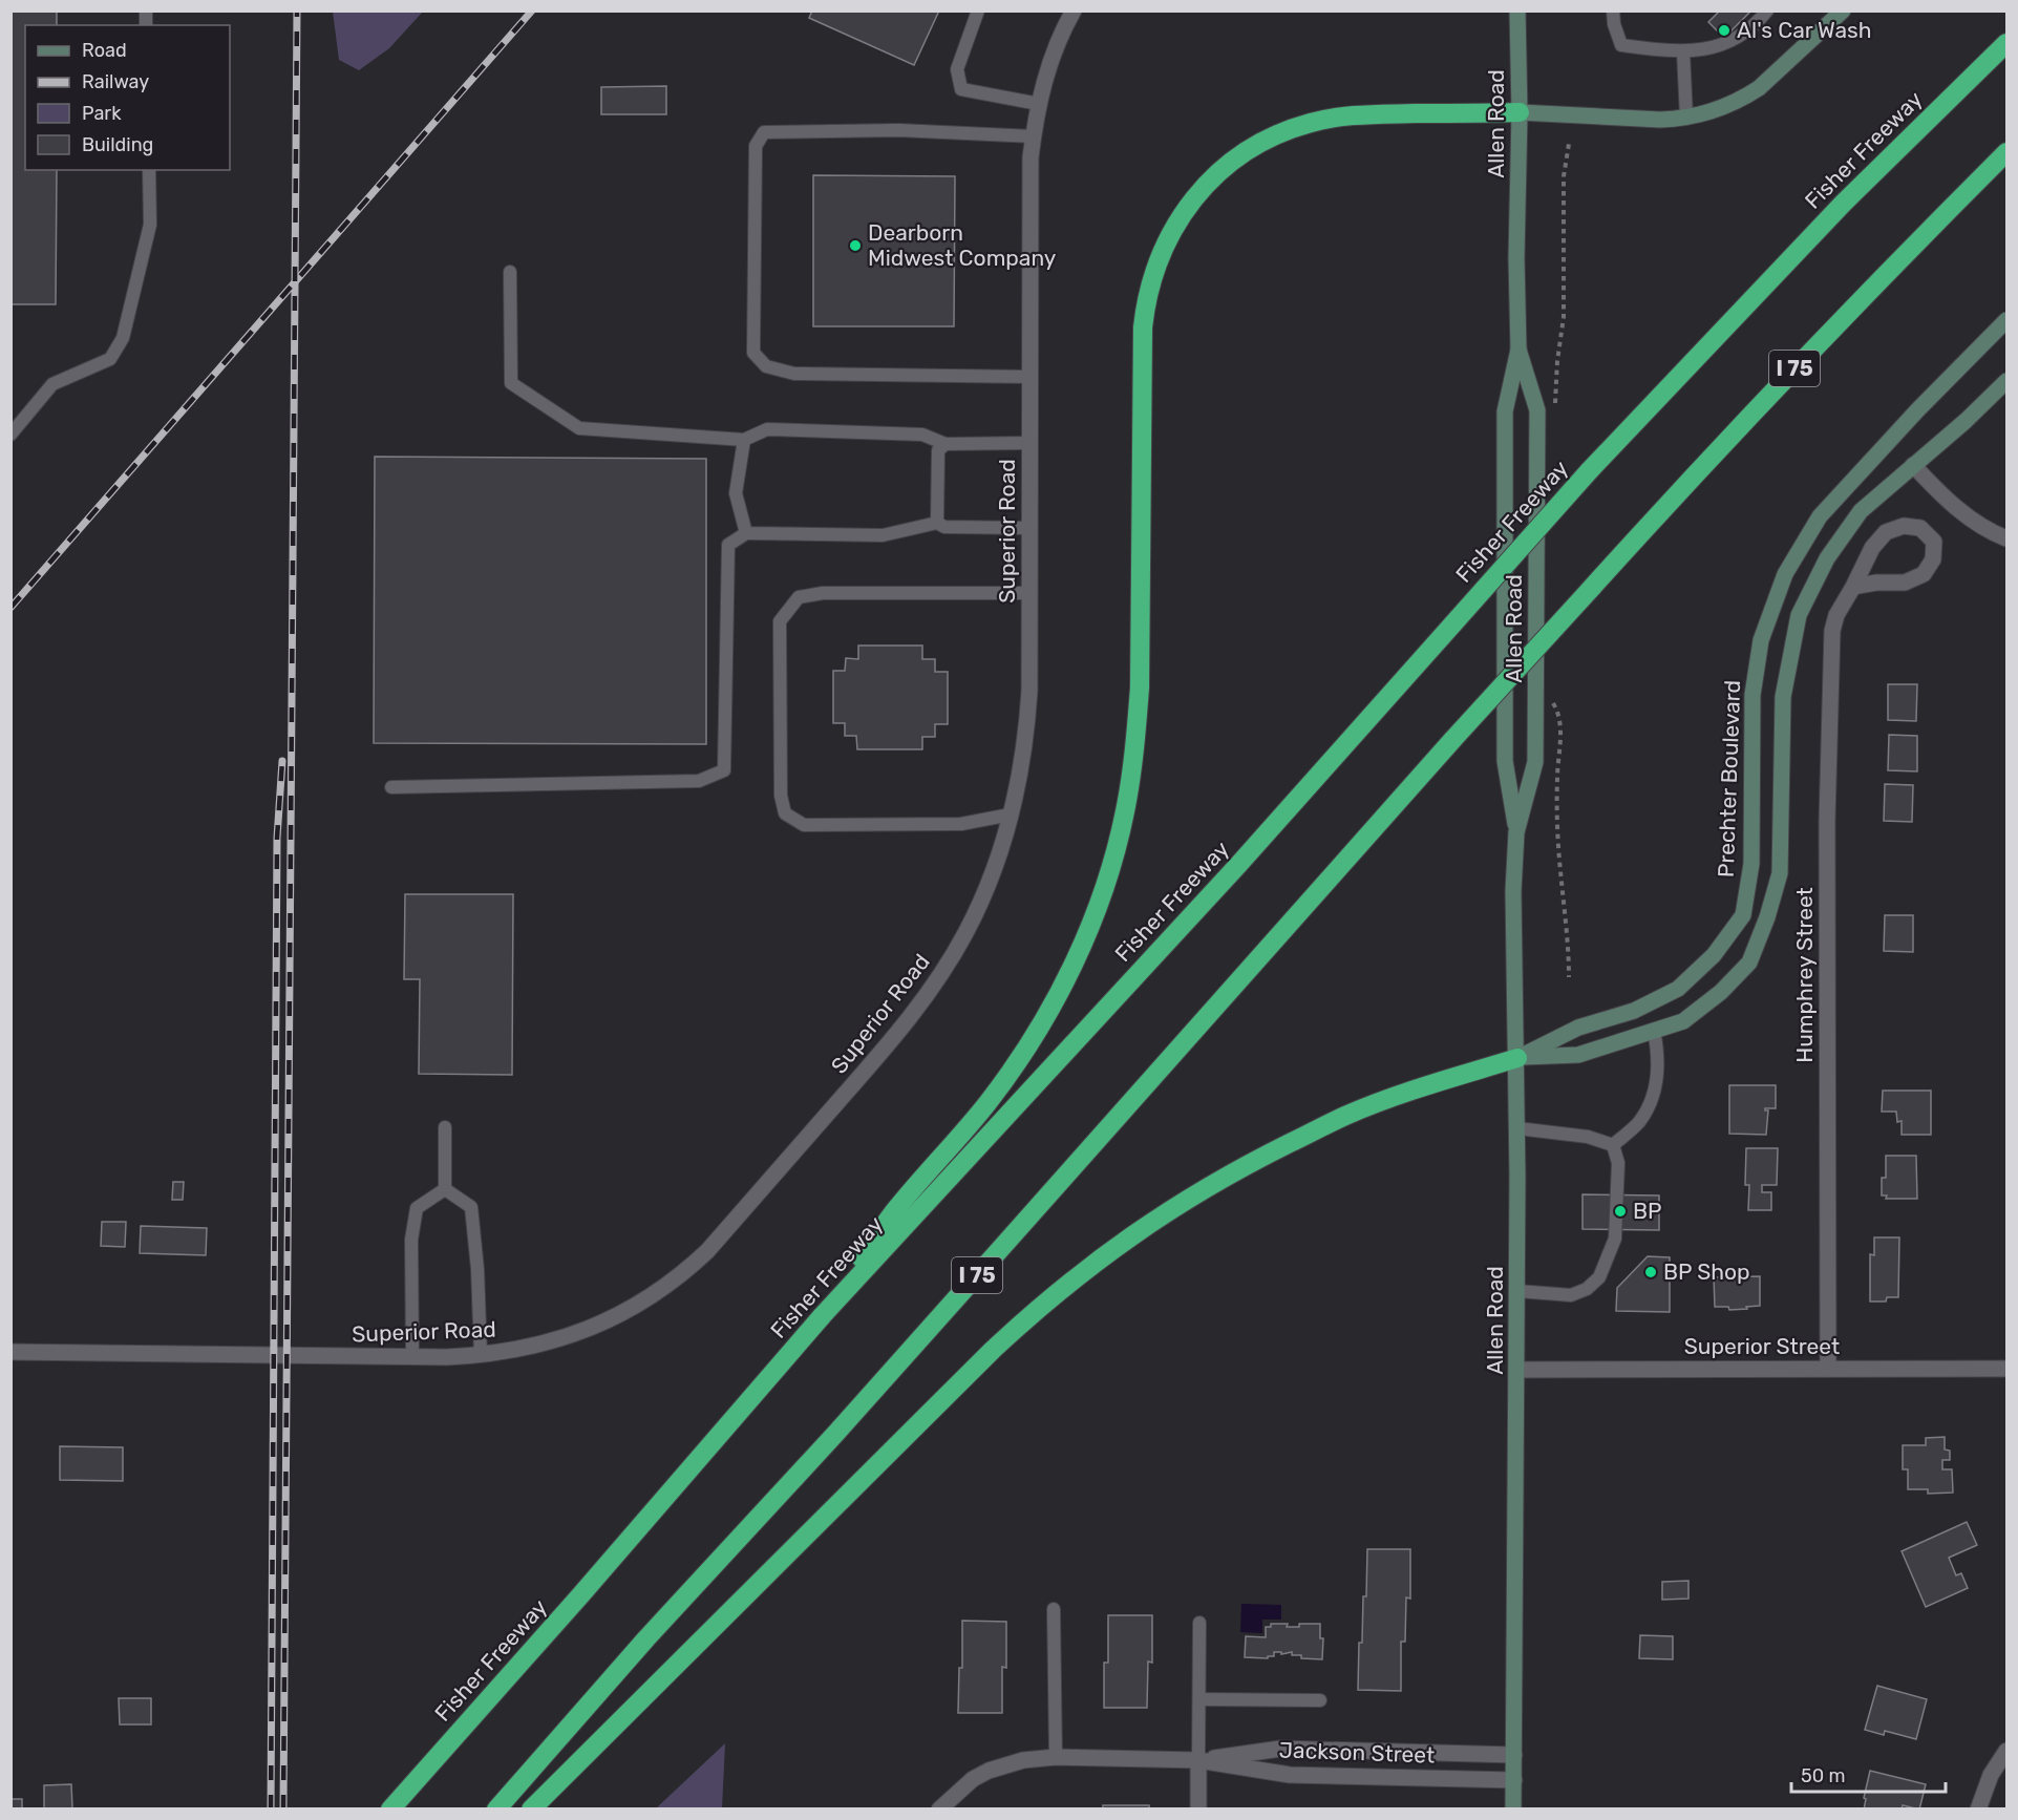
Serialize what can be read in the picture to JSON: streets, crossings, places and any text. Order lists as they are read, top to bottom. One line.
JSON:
{"streets":{"highway":["Fisher Freeway","I 75"],"main road":["Allen Road","Prechter Boulevard"],"street":["Superior Road","Humphrey Street","Superior Street","Jackson Street"]},"crossings":[["Allen Road","Prechter Boulevard"],["Allen Road","Superior Street"],["Allen Road","Jackson Street"],["Humphrey Street","Superior Street"]],"places":["Al's Car Wash","Dearborn Midwest Company","BP","BP Shop"],"legend":["Road","Railway","Park","Building"],"scale_bar":"50 m"}
